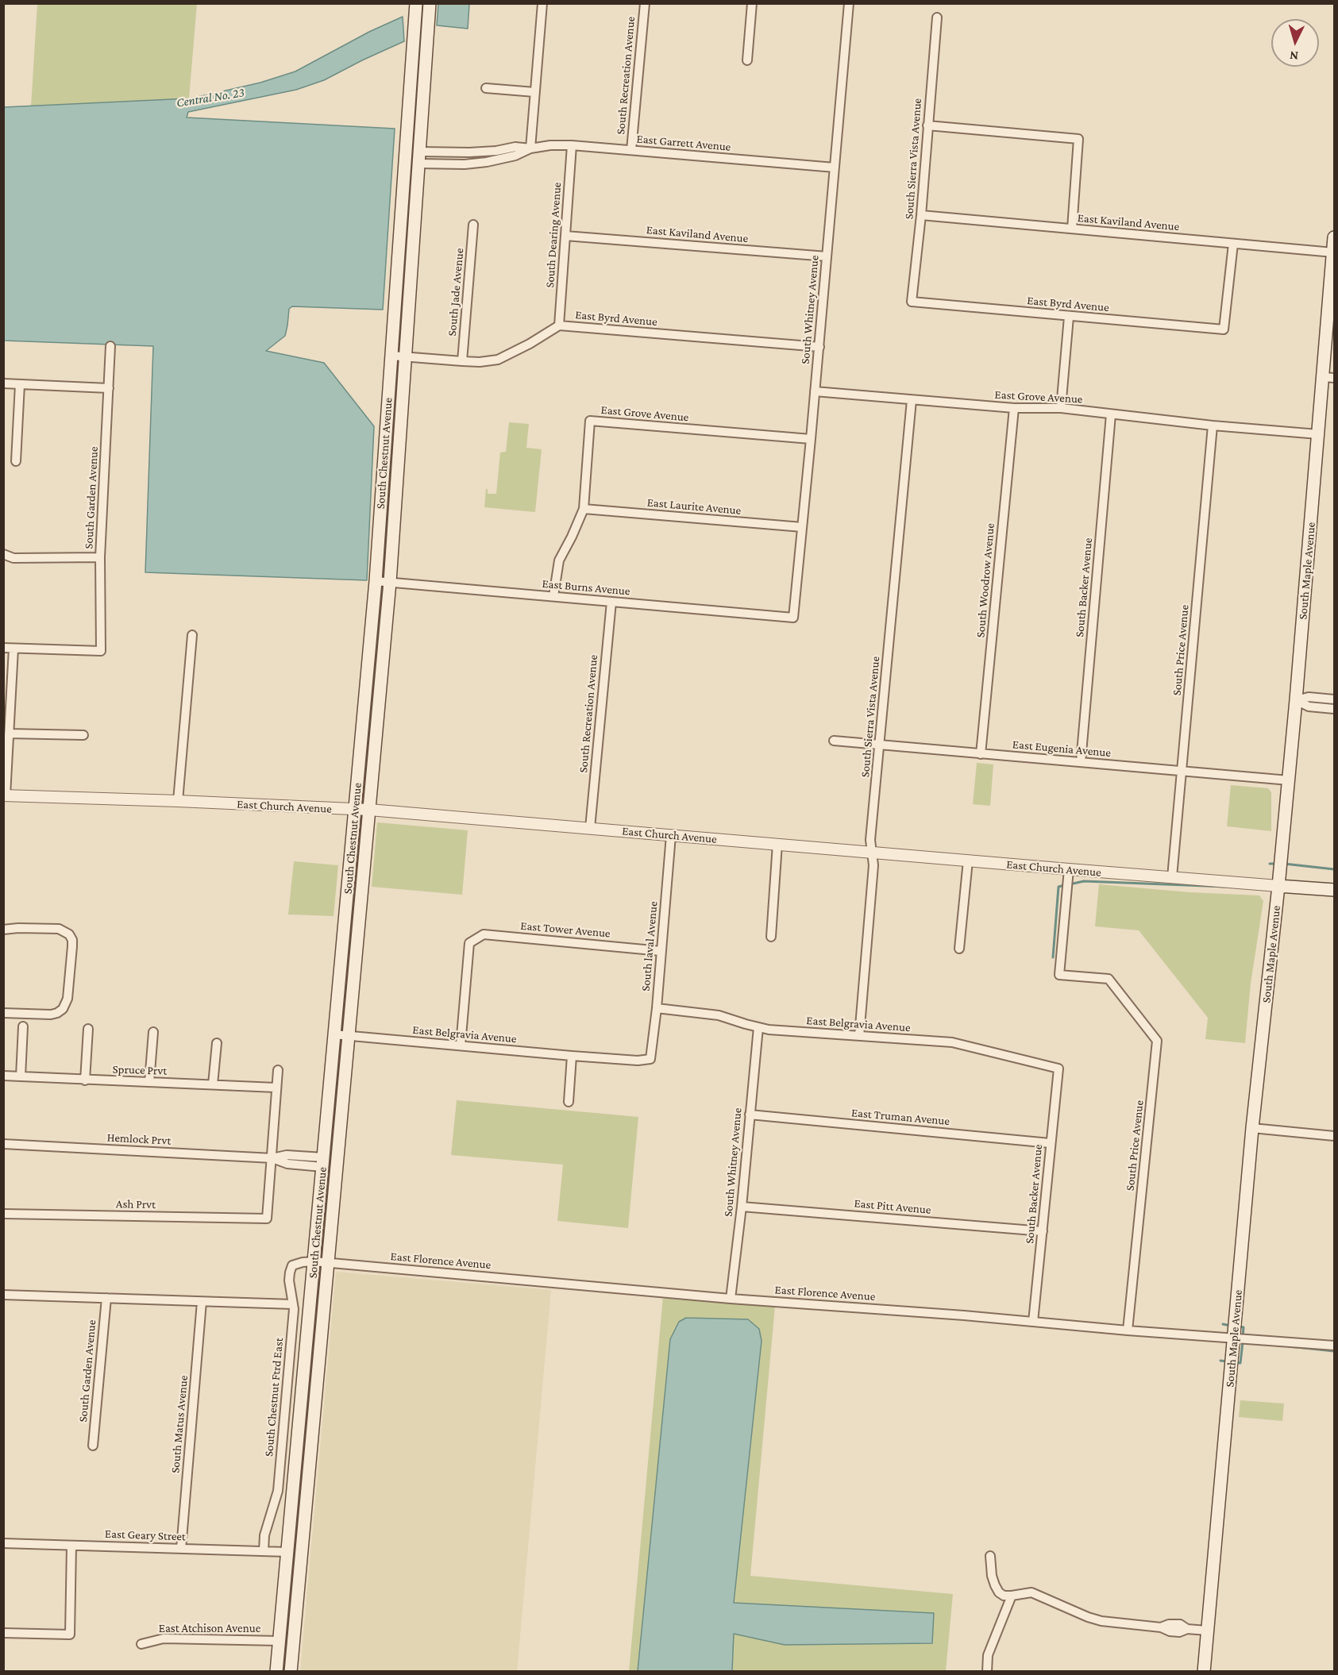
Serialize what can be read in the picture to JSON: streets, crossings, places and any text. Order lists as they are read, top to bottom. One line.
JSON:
{"streets":{"main road":["South Chestnut Avenue","South Maple Avenue","East Church Avenue"],"street":["South Recreation Avenue","East Garrett Avenue","South Sierra Vista Avenue","East Kaviland Avenue","South Dearing Avenue","South Jade Avenue","East Byrd Avenue","South Whitney Avenue","East Grove Avenue","South Garden Avenue","East Laurite Avenue","South Woodrow Avenue","East Burns Avenue","South Backer Avenue","South Price Avenue","East Eugenia Avenue","East Tower Avenue","South laval Avenue","East Belgravia Avenue","Spruce Prvt","East Truman Avenue","Hemlock Prvt","Ash Prvt","East Pitt Avenue","East Florence Avenue","South Chestnut Ftrd East","South Matus Avenue","East Geary Street","East Atchison Avenue"]},"crossings":[["South Recreation Avenue","East Garrett Avenue"],["South Recreation Avenue","East Burns Avenue"],["South Recreation Avenue","East Church Avenue"],["East Garrett Avenue","South Dearing Avenue"],["East Garrett Avenue","South Whitney Avenue"],["East Garrett Avenue","South Chestnut Avenue"],["South Sierra Vista Avenue","East Kaviland Avenue"],["South Sierra Vista Avenue","East Byrd Avenue"],["South Sierra Vista Avenue","East Grove Avenue"],["South Sierra Vista Avenue","East Eugenia Avenue"],["South Sierra Vista Avenue","East Church Avenue"],["South Sierra Vista Avenue","East Belgravia Avenue"],["East Kaviland Avenue","South Dearing Avenue"],["East Kaviland Avenue","East Byrd Avenue"],["East Kaviland Avenue","South Whitney Avenue"],["East Kaviland Avenue","South Maple Avenue"],["South Dearing Avenue","East Byrd Avenue"],["South Jade Avenue","East Byrd Avenue"],["East Byrd Avenue","South Whitney Avenue"],["East Byrd Avenue","South Chestnut Avenue"],["South Whitney Avenue","East Grove Avenue"],["South Whitney Avenue","East Laurite Avenue"],["South Whitney Avenue","East Burns Avenue"],["South Whitney Avenue","East Belgravia Avenue"],["South Whitney Avenue","East Truman Avenue"],["South Whitney Avenue","East Pitt Avenue"],["South Whitney Avenue","East Florence Avenue"],["East Grove Avenue","East Laurite Avenue"],["East Grove Avenue","South Maple Avenue"],["East Grove Avenue","South Woodrow Avenue"],["East Grove Avenue","South Backer Avenue"],["East Grove Avenue","South Price Avenue"],["South Chestnut Avenue","East Burns Avenue"],["South Chestnut Avenue","East Church Avenue"],["South Chestnut Avenue","East Belgravia Avenue"],["South Chestnut Avenue","Hemlock Prvt"],["South Chestnut Avenue","East Florence Avenue"],["South Chestnut Avenue","South Chestnut Ftrd East"],["South Chestnut Avenue","East Geary Street"],["South Chestnut Avenue","East Atchison Avenue"],["South Maple Avenue","East Eugenia Avenue"],["South Maple Avenue","East Church Avenue"],["South Maple Avenue","East Florence Avenue"],["South Woodrow Avenue","East Eugenia Avenue"],["South Backer Avenue","East Eugenia Avenue"],["South Backer Avenue","East Belgravia Avenue"],["South Backer Avenue","East Truman Avenue"],["South Backer Avenue","East Pitt Avenue"],["South Backer Avenue","East Florence Avenue"],["South Price Avenue","East Eugenia Avenue"],["South Price Avenue","East Church Avenue"],["South Price Avenue","East Florence Avenue"],["East Church Avenue","South laval Avenue"],["East Tower Avenue","South laval Avenue"],["East Tower Avenue","East Belgravia Avenue"],["South laval Avenue","East Belgravia Avenue"],["Hemlock Prvt","Ash Prvt"],["East Florence Avenue","South Chestnut Ftrd East"],["South Chestnut Ftrd East","East Geary Street"],["South Matus Avenue","East Geary Street"]],"water":["Central No. 23"],"north":"bottom"}
